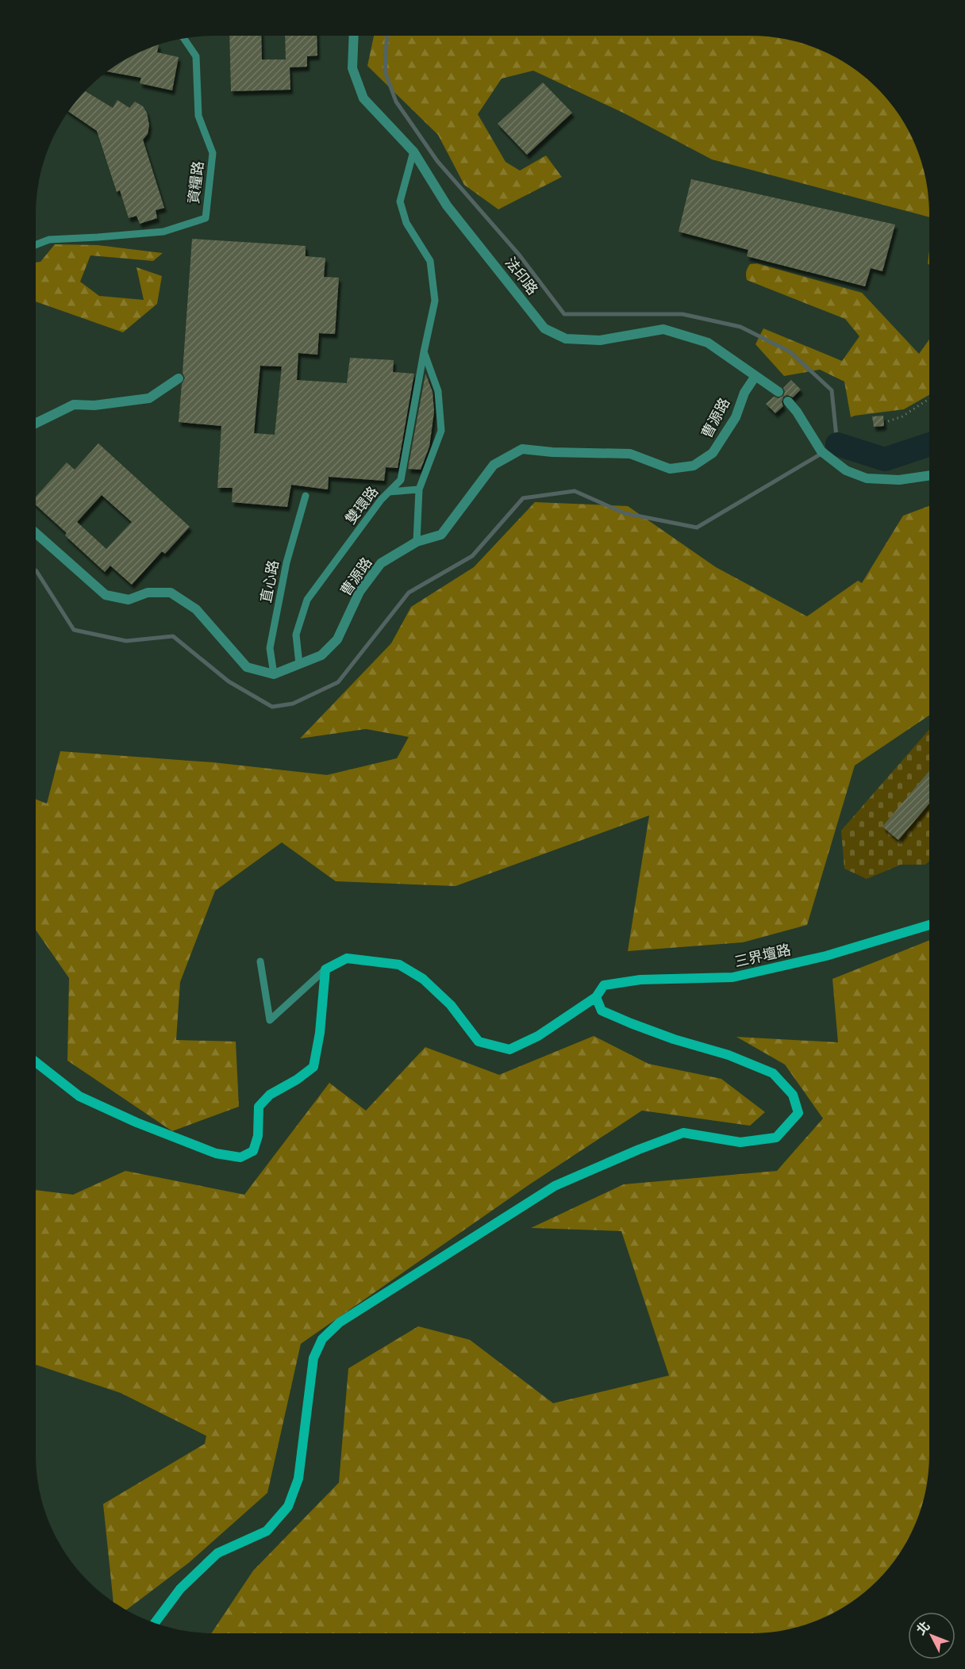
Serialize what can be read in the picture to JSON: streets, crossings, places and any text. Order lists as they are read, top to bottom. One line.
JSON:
{"streets":{"street":["法印路","曹源路","三界壇路"],"lane":["資糧路","雙環路","直心路"]},"crossings":[["法印路","曹源路"],["法印路","雙環路"],["曹源路","雙環路"],["曹源路","直心路"]],"north":"top left"}
